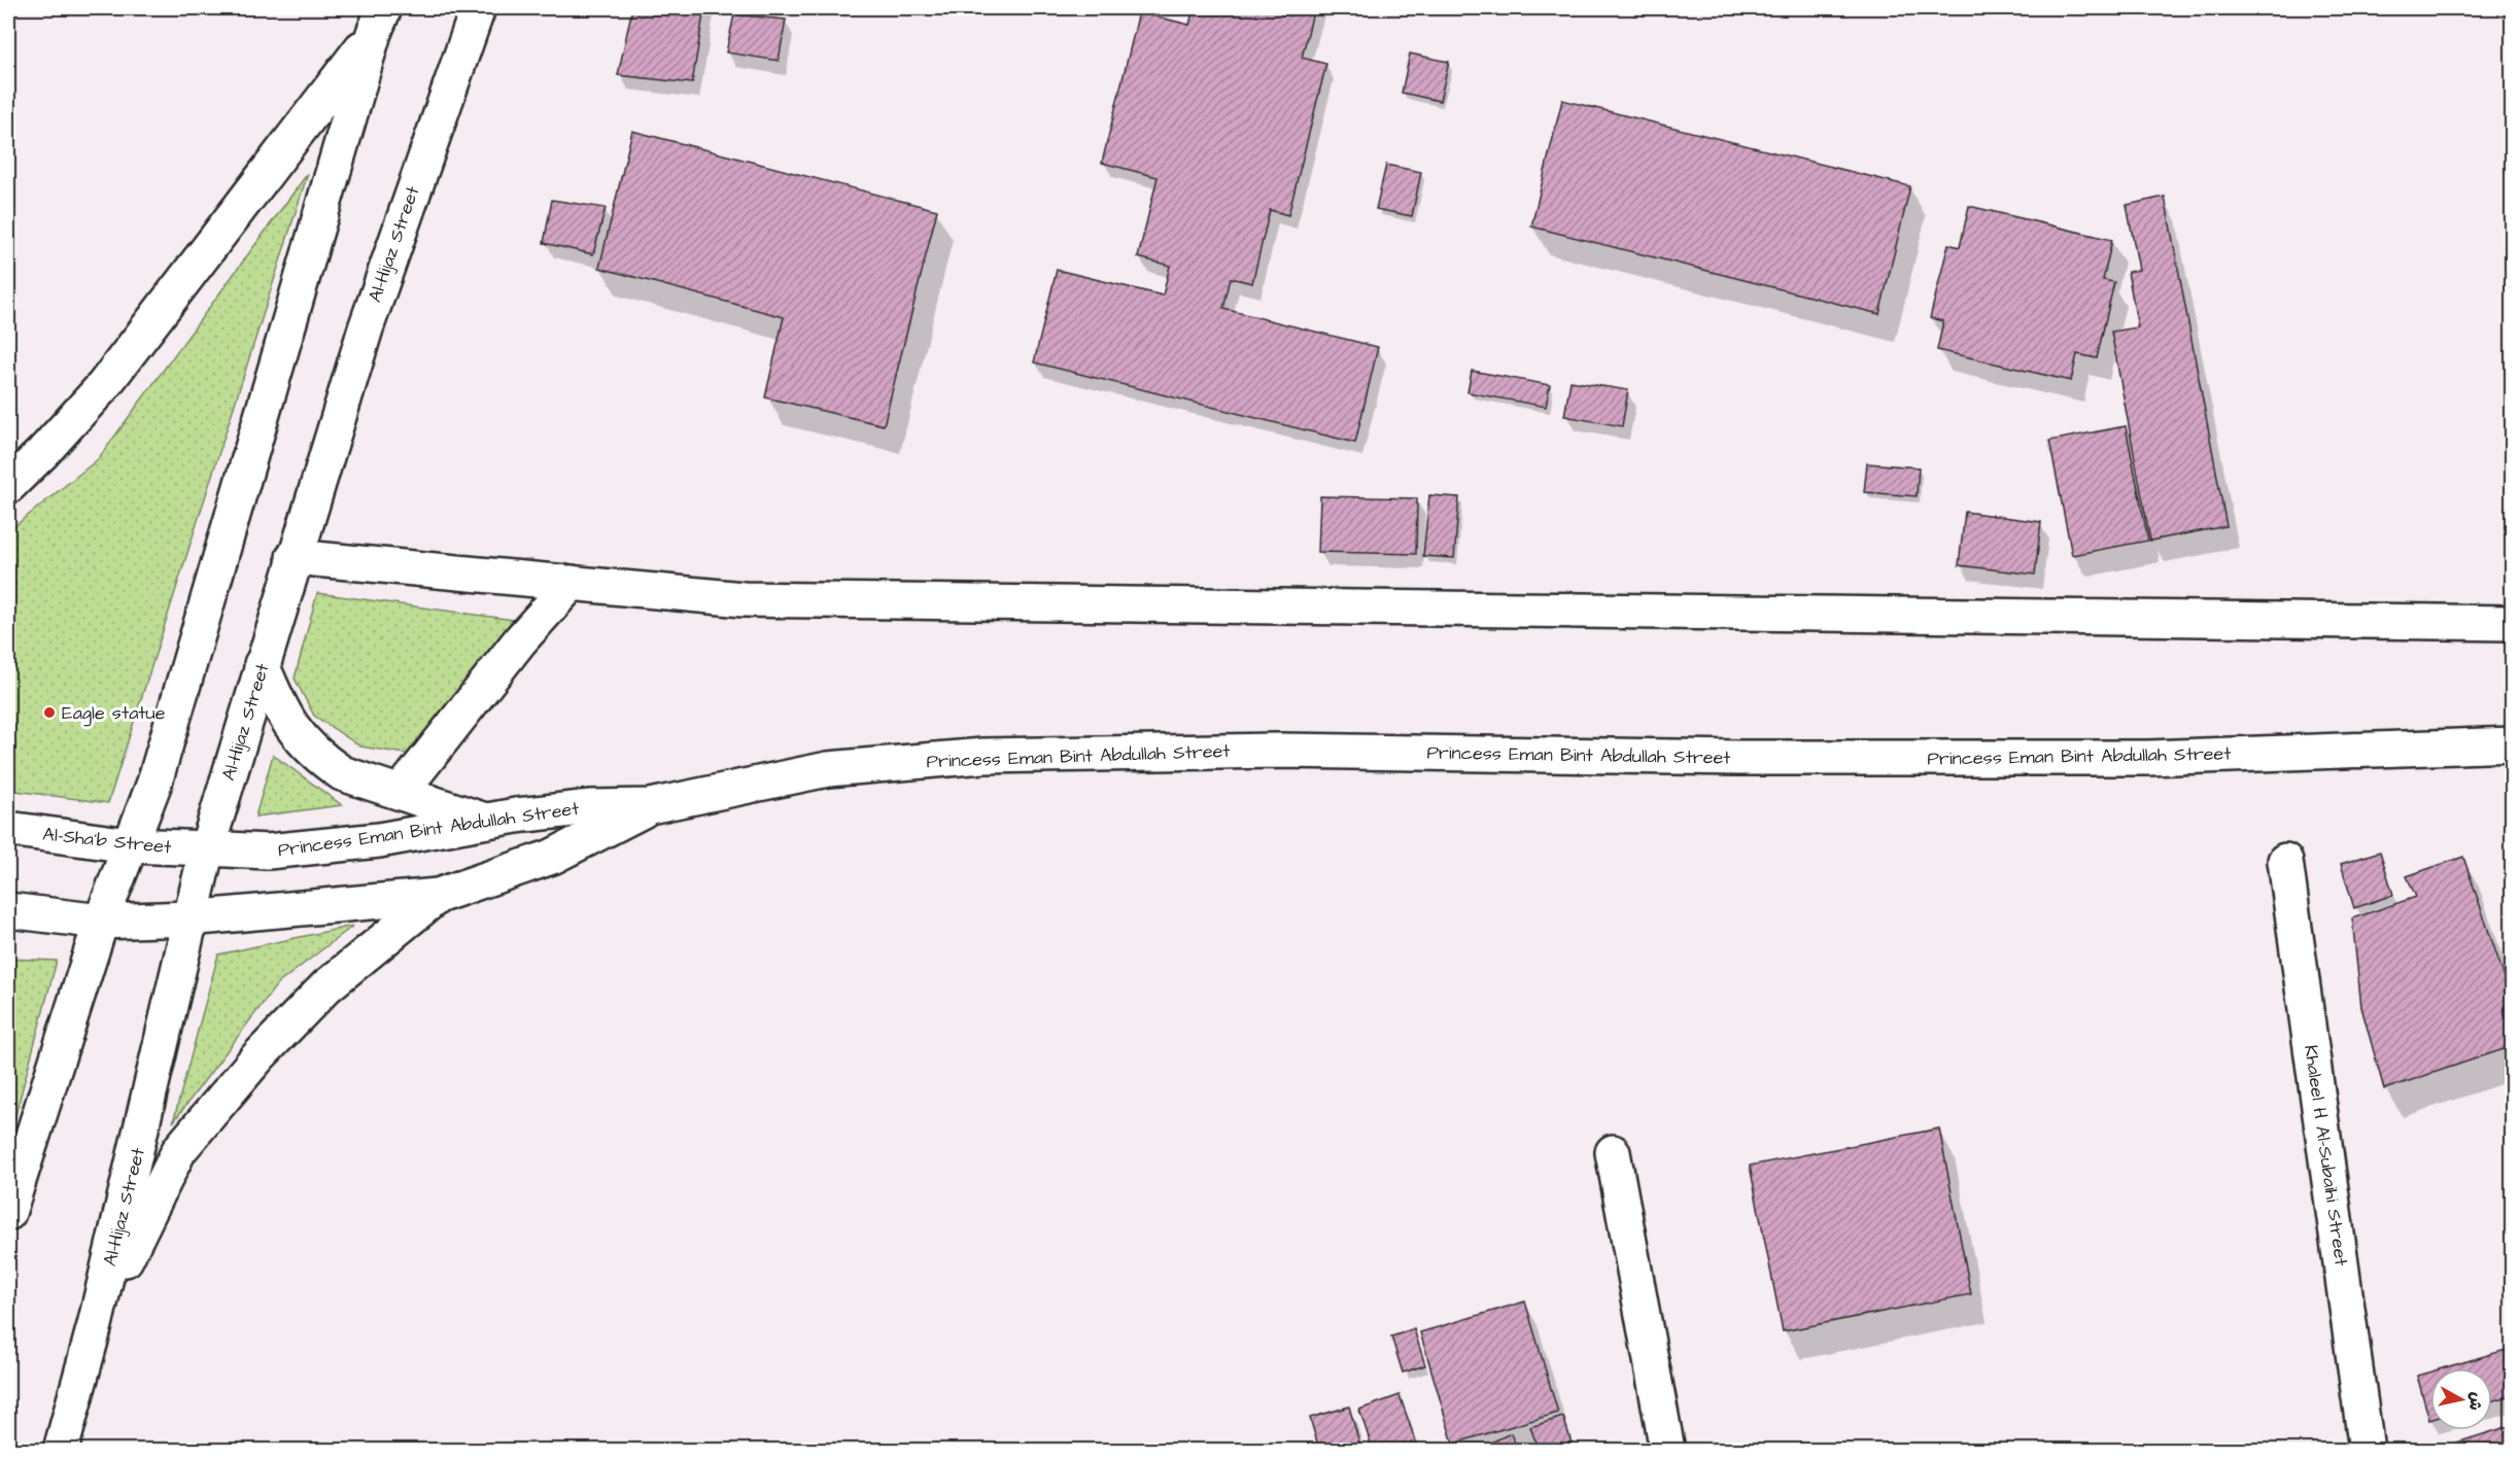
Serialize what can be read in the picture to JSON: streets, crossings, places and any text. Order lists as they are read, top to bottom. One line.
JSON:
{"streets":{"street":["Al-Hijaz Street","Princess Eman Bint Abdullah Street","Al-Sha'b Street","Khaleel H Al-Subaihi Street"]},"crossings":[["Al-Hijaz Street","Princess Eman Bint Abdullah Street"],["Al-Hijaz Street","Al-Sha'b Street"],["Princess Eman Bint Abdullah Street","Al-Sha'b Street"]],"places":["Eagle statue"],"north":"right"}
